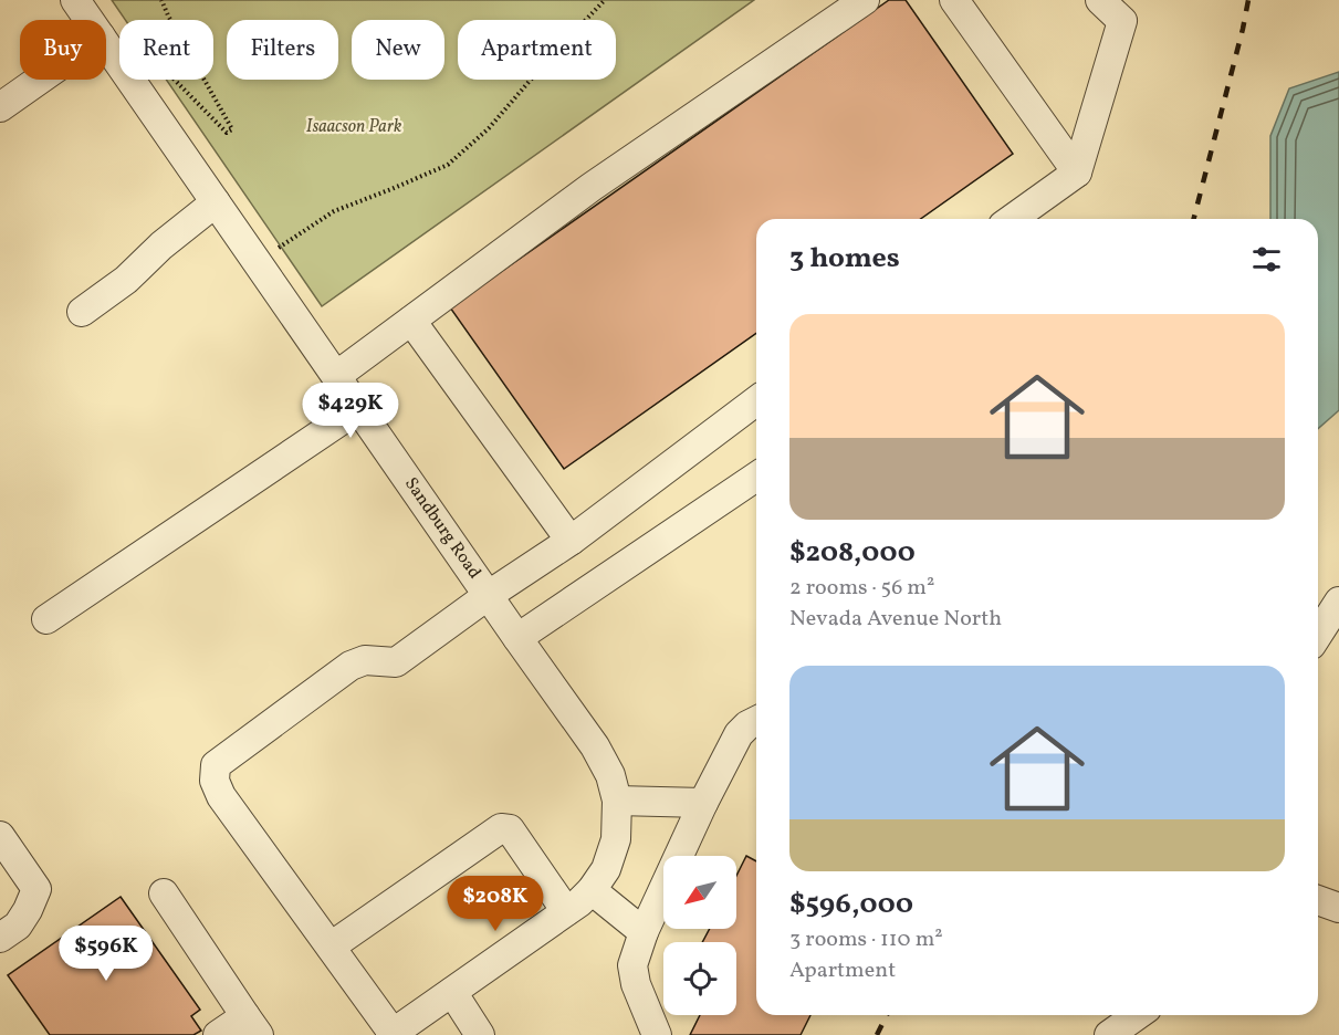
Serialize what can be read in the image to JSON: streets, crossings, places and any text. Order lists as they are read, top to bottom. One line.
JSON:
{"streets":{"street":["Sandburg Road"]},"parks":["Isaacson Park"],"north":"bottom left","page":{"chip":["Buy","Rent","Filters","New","Apartment"],"heading":"3 homes","list":[{"name":"$208,000","note":"2 rooms · 56 m² · Nevada Avenue North"},{"name":"$596,000","note":"3 rooms · 110 m² · Apartment"}],"price":["$429K","$208K","$596K"]}}
